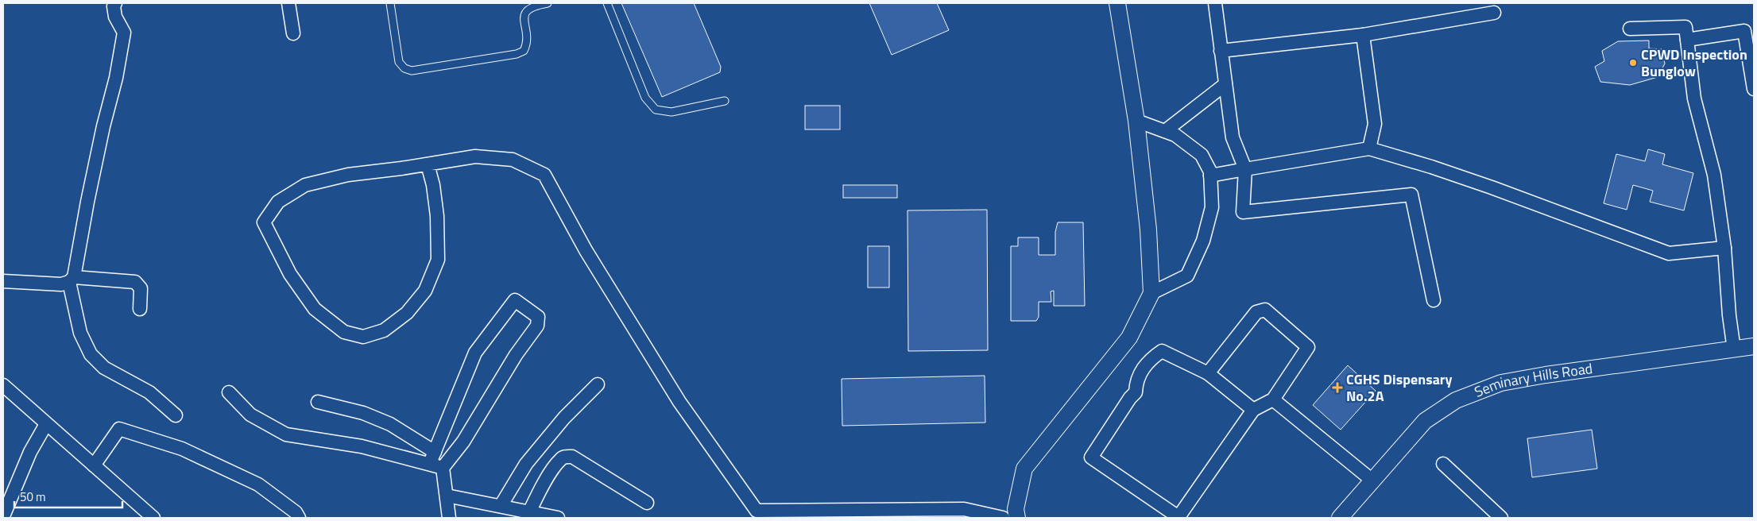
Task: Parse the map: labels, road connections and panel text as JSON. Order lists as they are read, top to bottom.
{
  "streets": {
    "street": ["Seminary Hills Road"]
  },
  "places": {
    "other": ["CPWD Inspection Bunglow"],
    "health": ["CGHS Dispensary No.2A"]
  },
  "scale_bar": "50 m"
}
